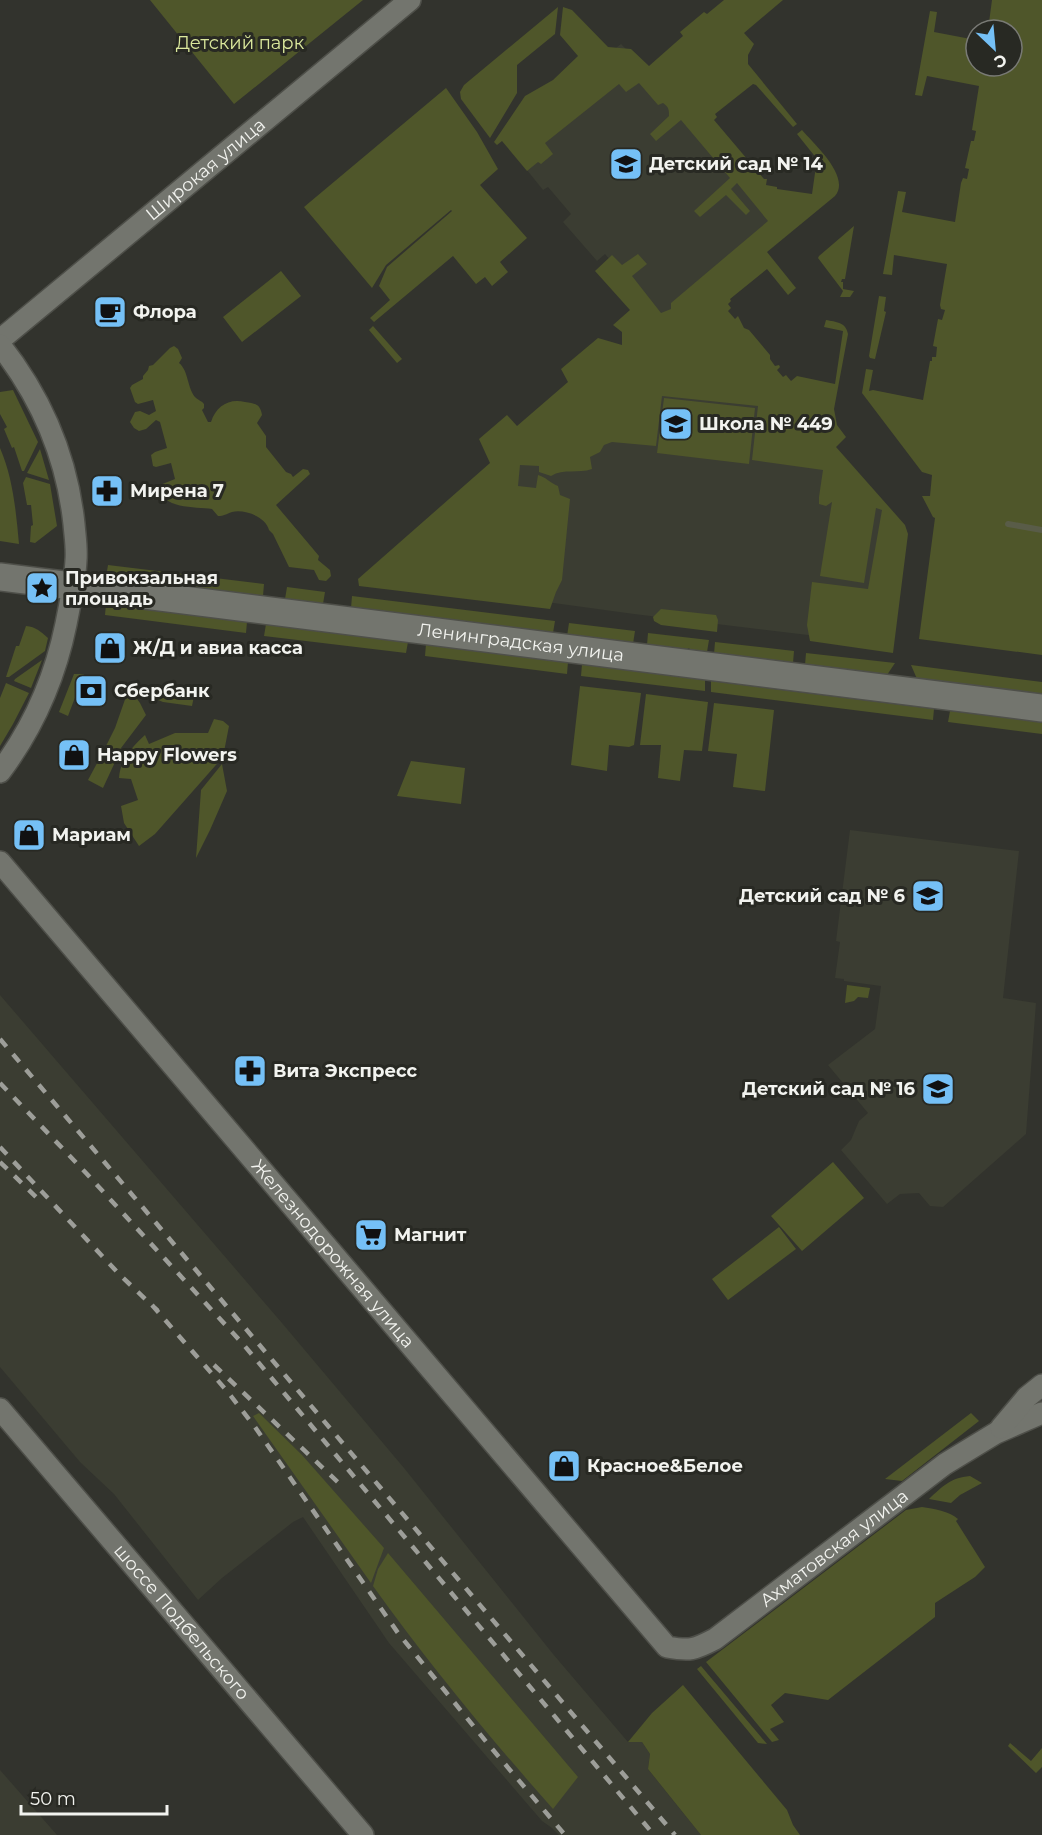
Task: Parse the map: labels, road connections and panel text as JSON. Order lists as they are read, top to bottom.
{
  "streets": {
    "street": [
      "Широкая улица",
      "Ленинградская улица",
      "Железнодорожная улица",
      "Ахматовская улица",
      "шоссе Подбельского"
    ]
  },
  "crossings": [
    ["Железнодорожная улица", "Ахматовская улица"]
  ],
  "parks": ["Детский парк"],
  "places": {
    "school or university": [
      "Детский сад № 14",
      "Школа № 449",
      "Детский сад № 6",
      "Детский сад № 16"
    ],
    "cafe": ["Флора"],
    "pharmacy": ["Мирена 7", "Вита Экспресс"],
    "place": ["Привокзальная площадь"],
    "shop": [
      "Ж/Д и авиа касса",
      "Happy Flowers",
      "Мариам",
      "Красное&Белое"
    ],
    "bank": ["Сбербанк"],
    "supermarket": ["Магнит"]
  },
  "scale_bar": "50 m",
  "north": "bottom right"
}
